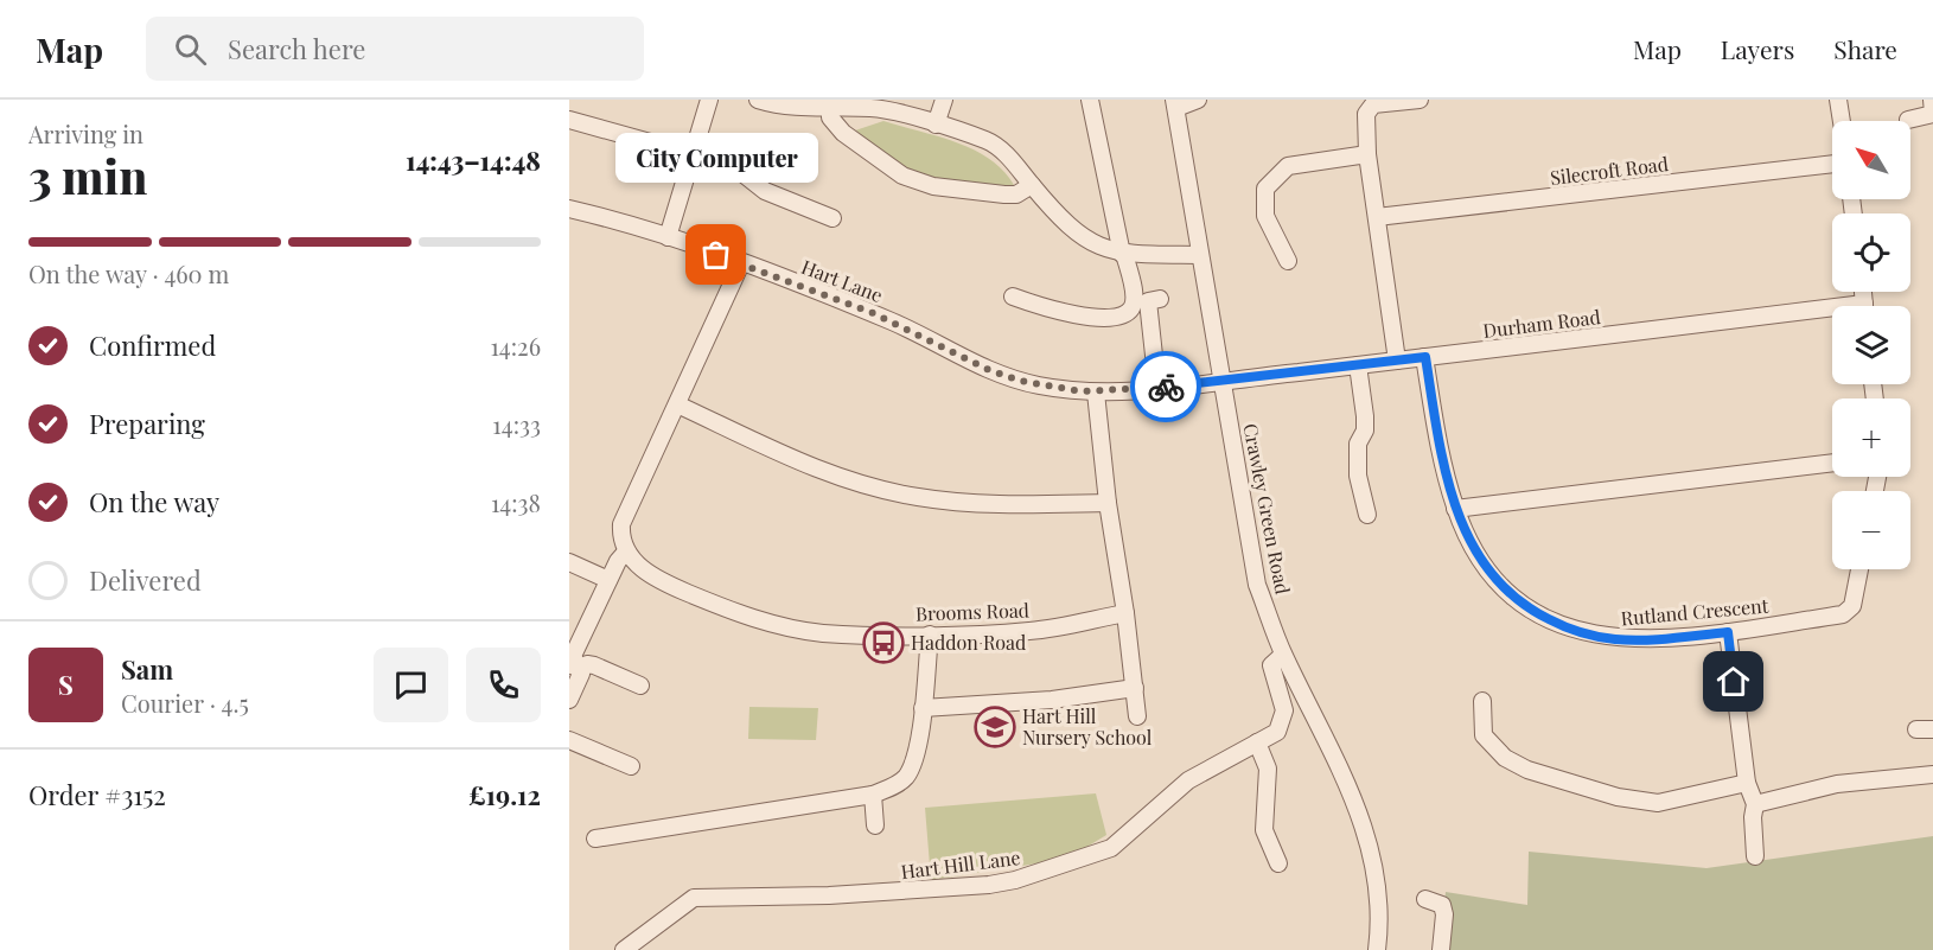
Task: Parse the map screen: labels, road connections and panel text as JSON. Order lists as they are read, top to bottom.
{
  "streets": {
    "street": [
      "Silecroft Road",
      "Hart Lane",
      "Durham Road",
      "Crawley Green Road",
      "Brooms Road",
      "Rutland Crescent",
      "Hart Hill Lane"
    ]
  },
  "crossings": [
    ["Hart Lane", "Durham Road"],
    ["Hart Lane", "Crawley Green Road"],
    ["Durham Road", "Crawley Green Road"],
    ["Durham Road", "Rutland Crescent"],
    ["Crawley Green Road", "Hart Hill Lane"]
  ],
  "places": {
    "other": ["City Computer"],
    "bus stop": ["Haddon Road"],
    "school or university": ["Hart Hill Nursery School"]
  },
  "north": "top left",
  "page": {
    "header": "Map",
    "search": "Search here",
    "nav": ["Map", "Layers", "Share"],
    "heading": ["3 min", "Arriving in", "14:43–14:48"],
    "panel": [
      "Sam",
      "Courier · 4.5",
      "Order #3152",
      "£19.12"
    ],
    "map_buttons": ["+", "−"],
    "bubble": "City Computer",
    "bar": "On the way · 460 m",
    "list": [
      ["Confirmed", "14:26"],
      ["Preparing", "14:33"],
      ["On the way", "14:38"],
      "Delivered"
    ],
    "round": "S"
  }
}
